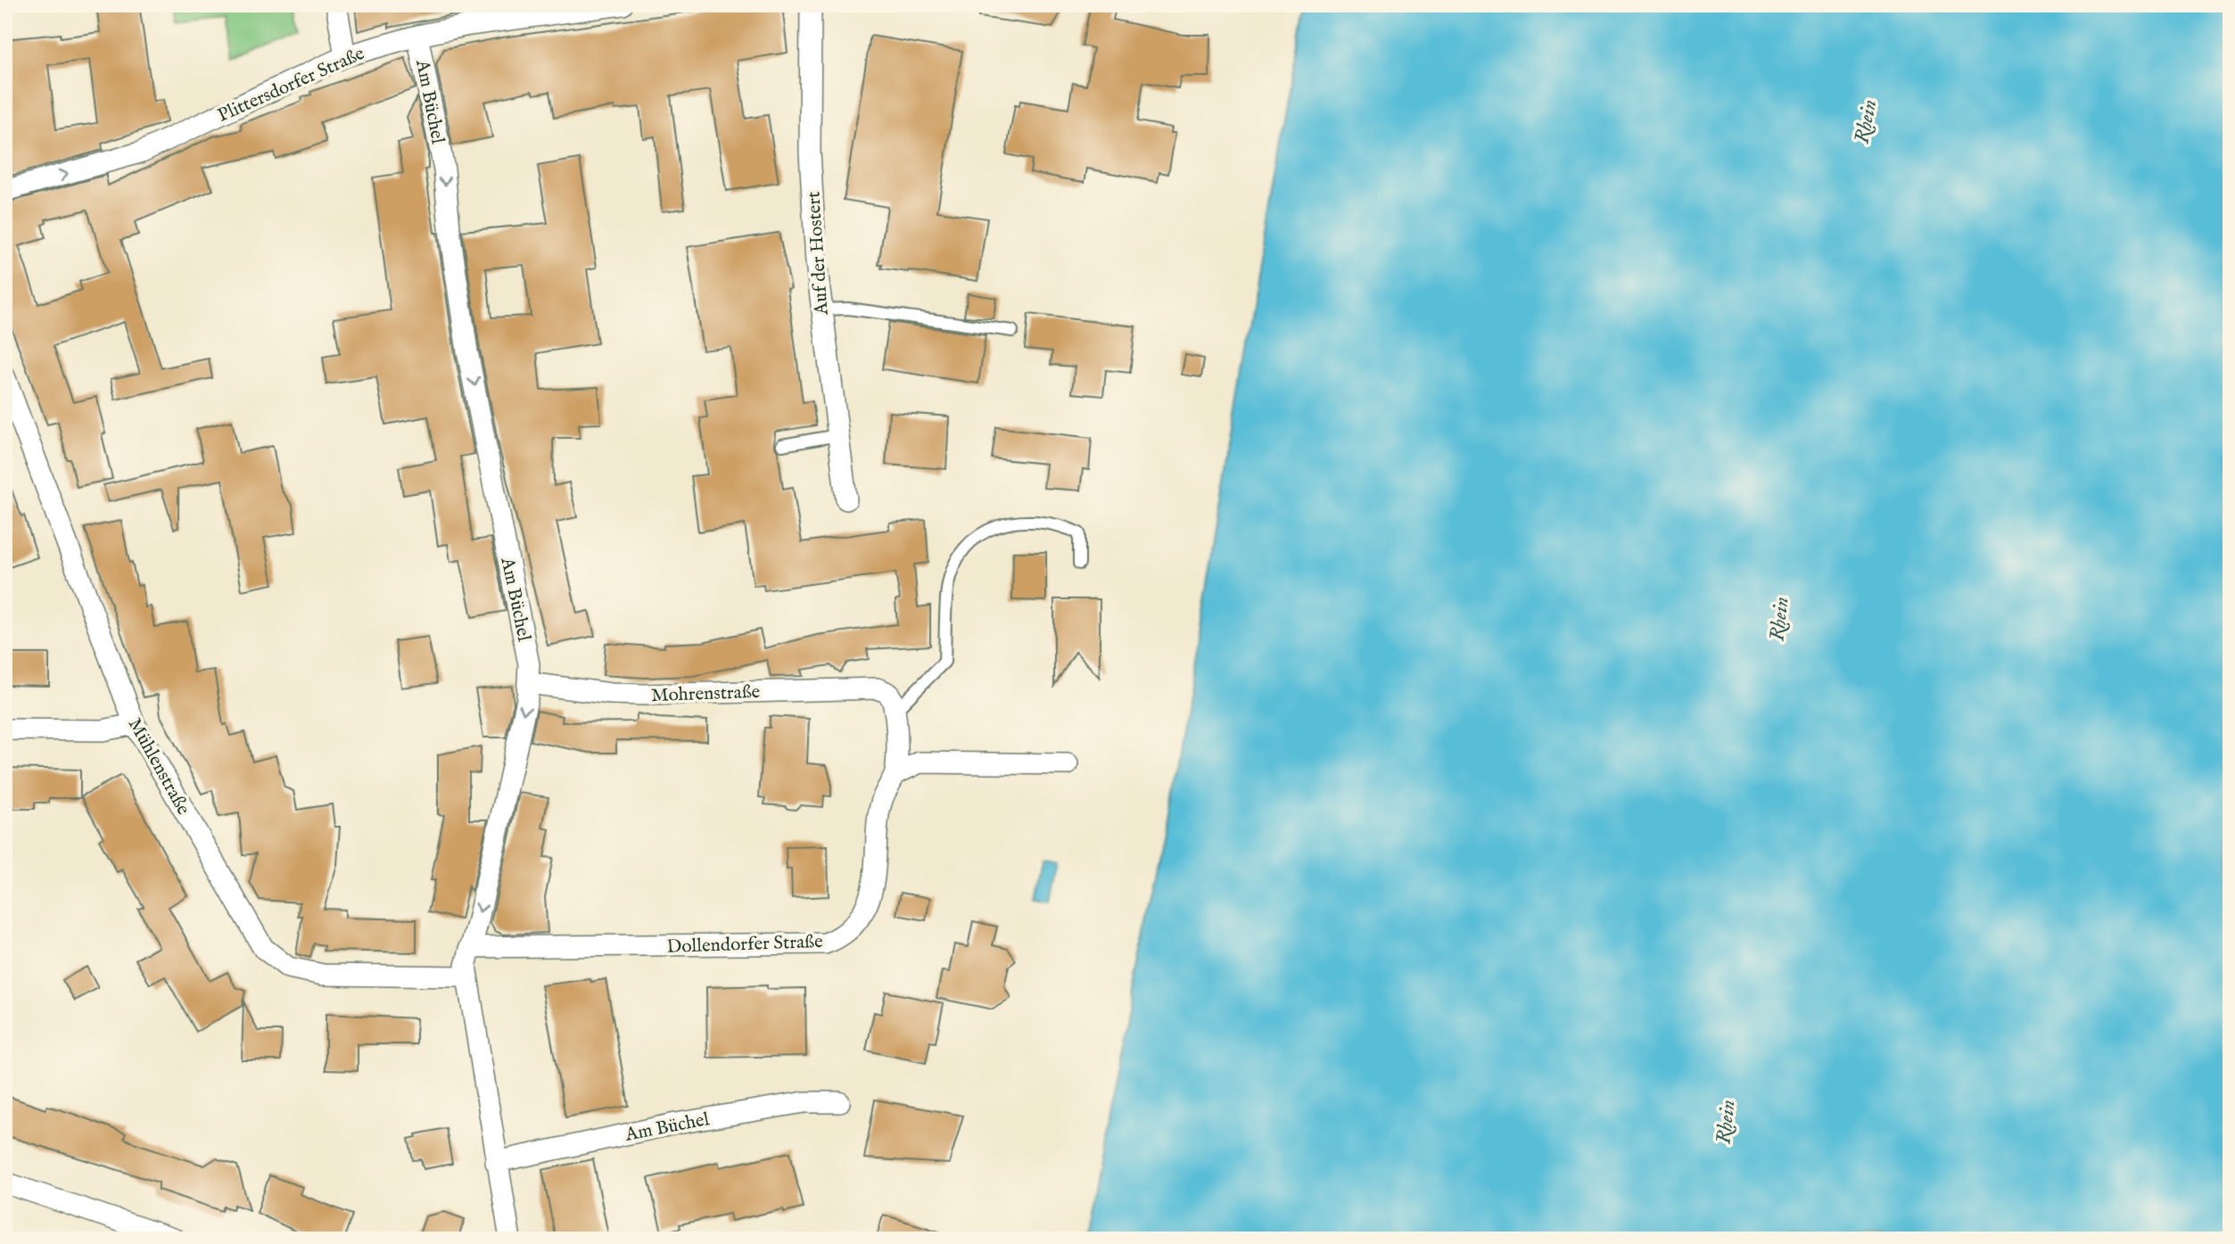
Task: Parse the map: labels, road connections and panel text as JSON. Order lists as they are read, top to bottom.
{
  "streets": {
    "street": [
      "Plittersdorfer Straße",
      "Am Büchel",
      "Auf der Hostert",
      "Mohrenstraße",
      "Mühlenstraße",
      "Dollendorfer Straße"
    ]
  },
  "crossings": [
    ["Plittersdorfer Straße", "Am Büchel"],
    ["Am Büchel", "Mohrenstraße"],
    ["Am Büchel", "Mühlenstraße"],
    ["Am Büchel", "Dollendorfer Straße"],
    ["Mohrenstraße", "Dollendorfer Straße"]
  ],
  "one_way": ["Plittersdorfer Straße", "Am Büchel"],
  "water": ["Rhein"]
}
